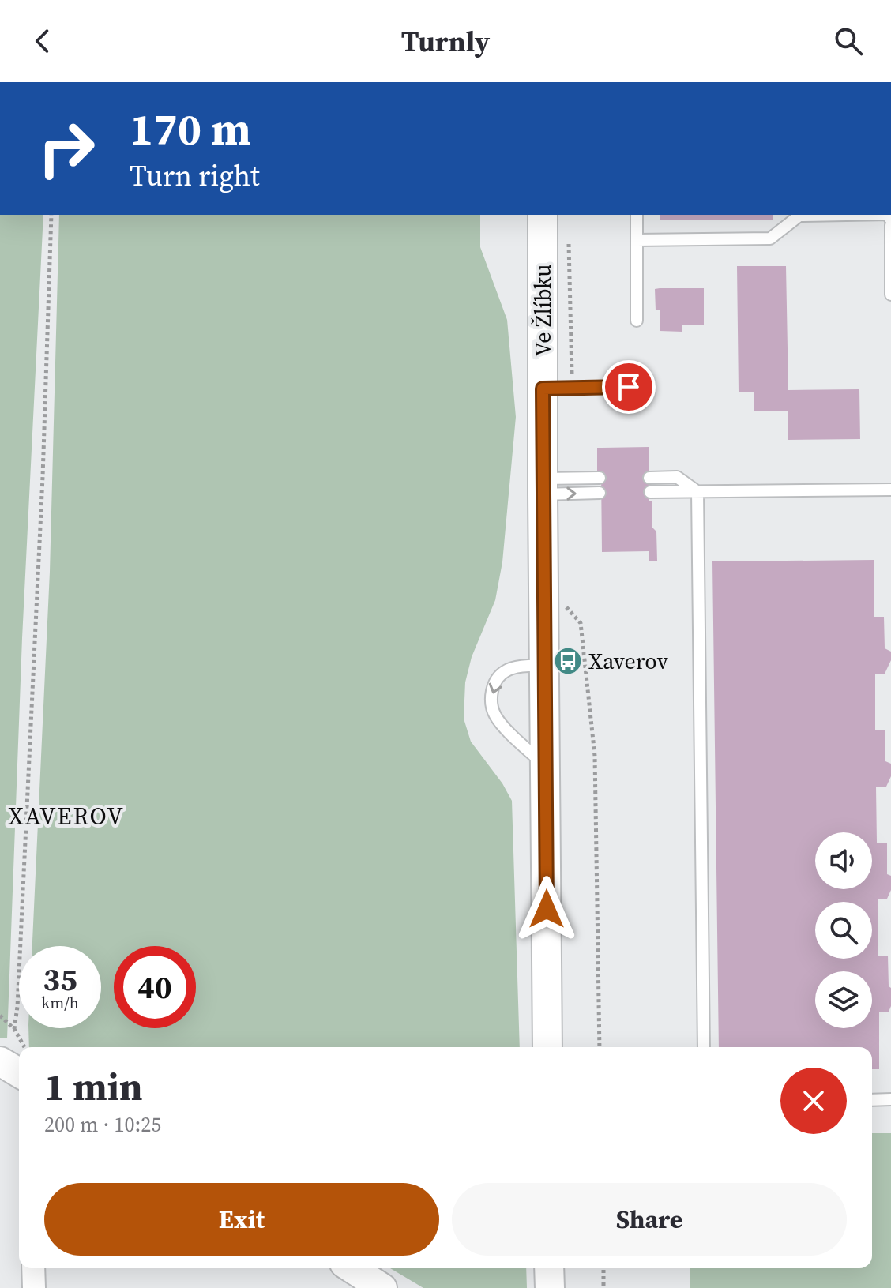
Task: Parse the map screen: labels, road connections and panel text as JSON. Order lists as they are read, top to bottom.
{
  "streets": {
    "street": ["Ve Žlíbku"]
  },
  "districts": ["XAVEROV"],
  "places": {
    "bus stop": ["Xaverov"]
  },
  "page": {
    "header": "Turnly",
    "turn": ["170 m", "Turn right"],
    "speed": "35 km/h",
    "limit": "40",
    "heading": ["1 min", "200 m · 10:25"],
    "buttons": ["Exit", "Share"]
  }
}
